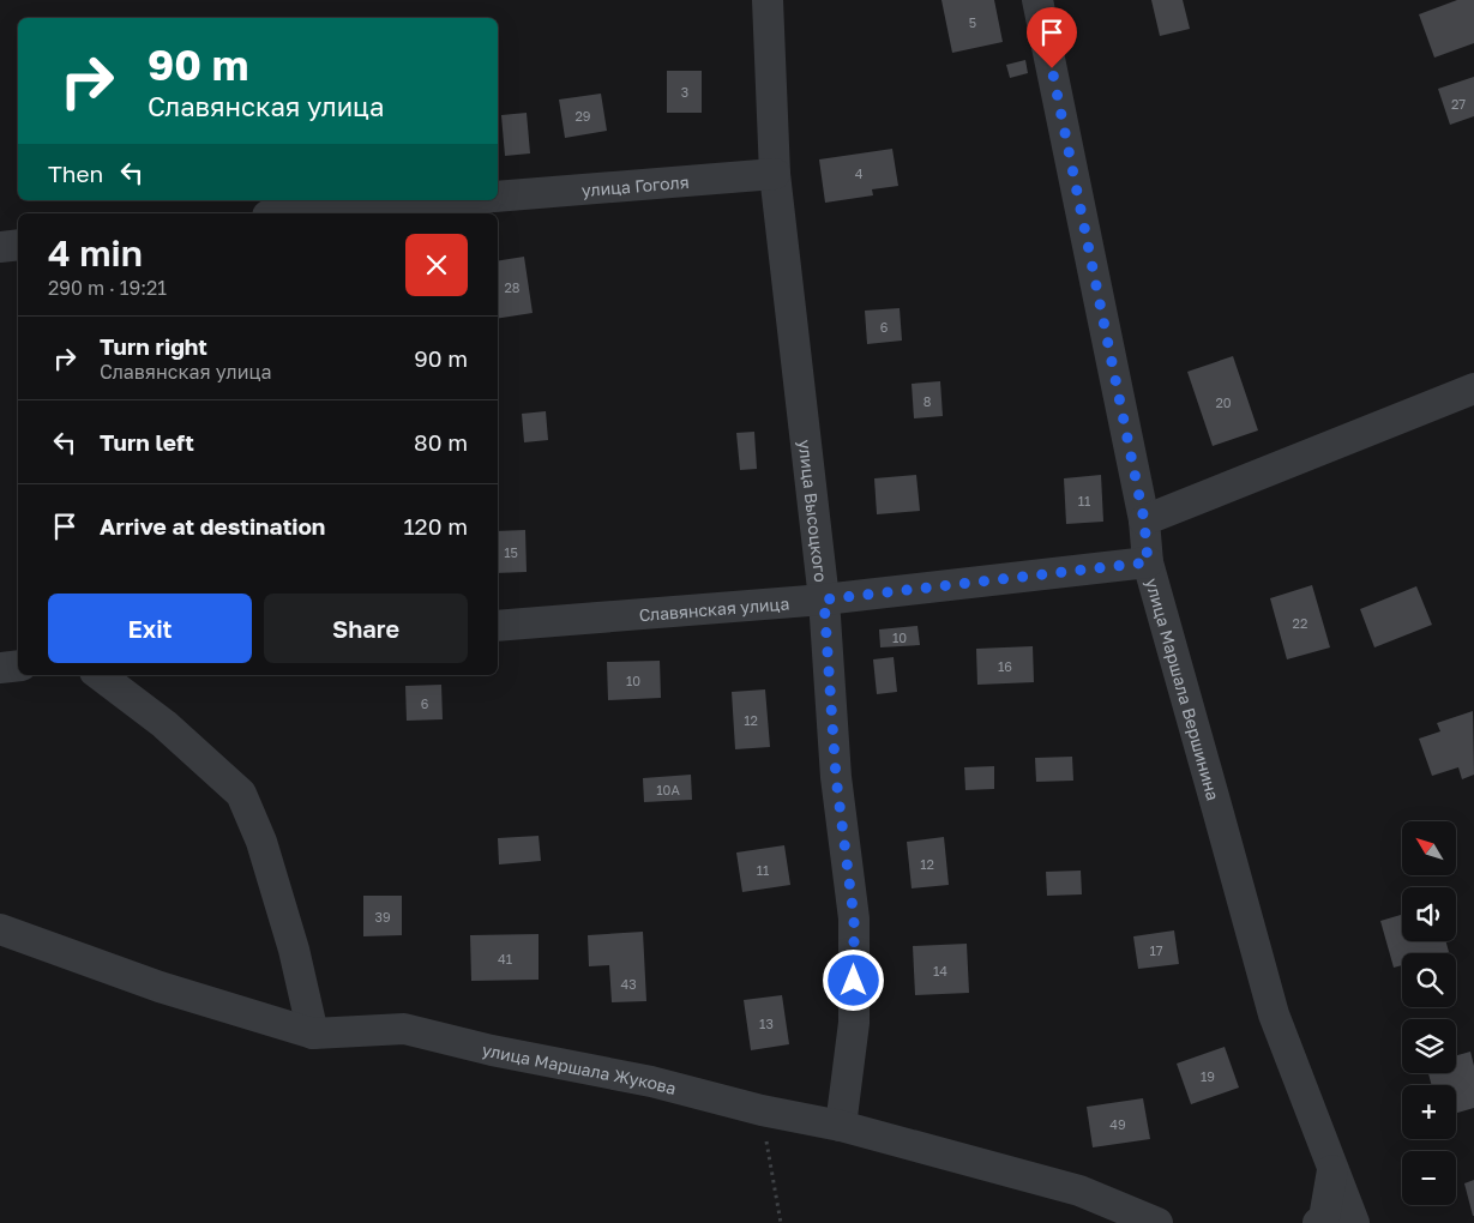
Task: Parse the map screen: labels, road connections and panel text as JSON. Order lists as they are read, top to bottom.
{
  "streets": {
    "street": [
      "улица Гоголя",
      "улица Высоцкого",
      "Славянская улица",
      "улица Маршала Вершинина",
      "улица Маршала Жукова"
    ]
  },
  "crossings": [
    ["улица Гоголя", "улица Высоцкого"],
    ["улица Высоцкого", "Славянская улица"],
    ["улица Высоцкого", "улица Маршала Жукова"],
    ["Славянская улица", "улица Маршала Вершинина"]
  ],
  "house_numbers": [
    "5",
    "3",
    "27",
    "29",
    "4",
    "28",
    "6",
    "8",
    "20",
    "11",
    "15",
    "22",
    "10",
    "16",
    "10",
    "6",
    "12",
    "10А",
    "12",
    "11",
    "39",
    "17",
    "41",
    "14",
    "43",
    "13",
    "19",
    "49"
  ],
  "north": "top left",
  "page": {
    "turn": ["90 m", "Славянская улица"],
    "then": "Then",
    "heading": ["4 min", "290 m · 19:21"],
    "list": [
      {
        "name": "Turn right",
        "note": "Славянская улица",
        "value": "90 m"
      },
      {
        "name": "Turn left",
        "value": "80 m"
      },
      {
        "name": "Arrive at destination",
        "value": "120 m"
      }
    ],
    "buttons": ["Exit", "Share"],
    "map_buttons": ["+", "−"]
  }
}
